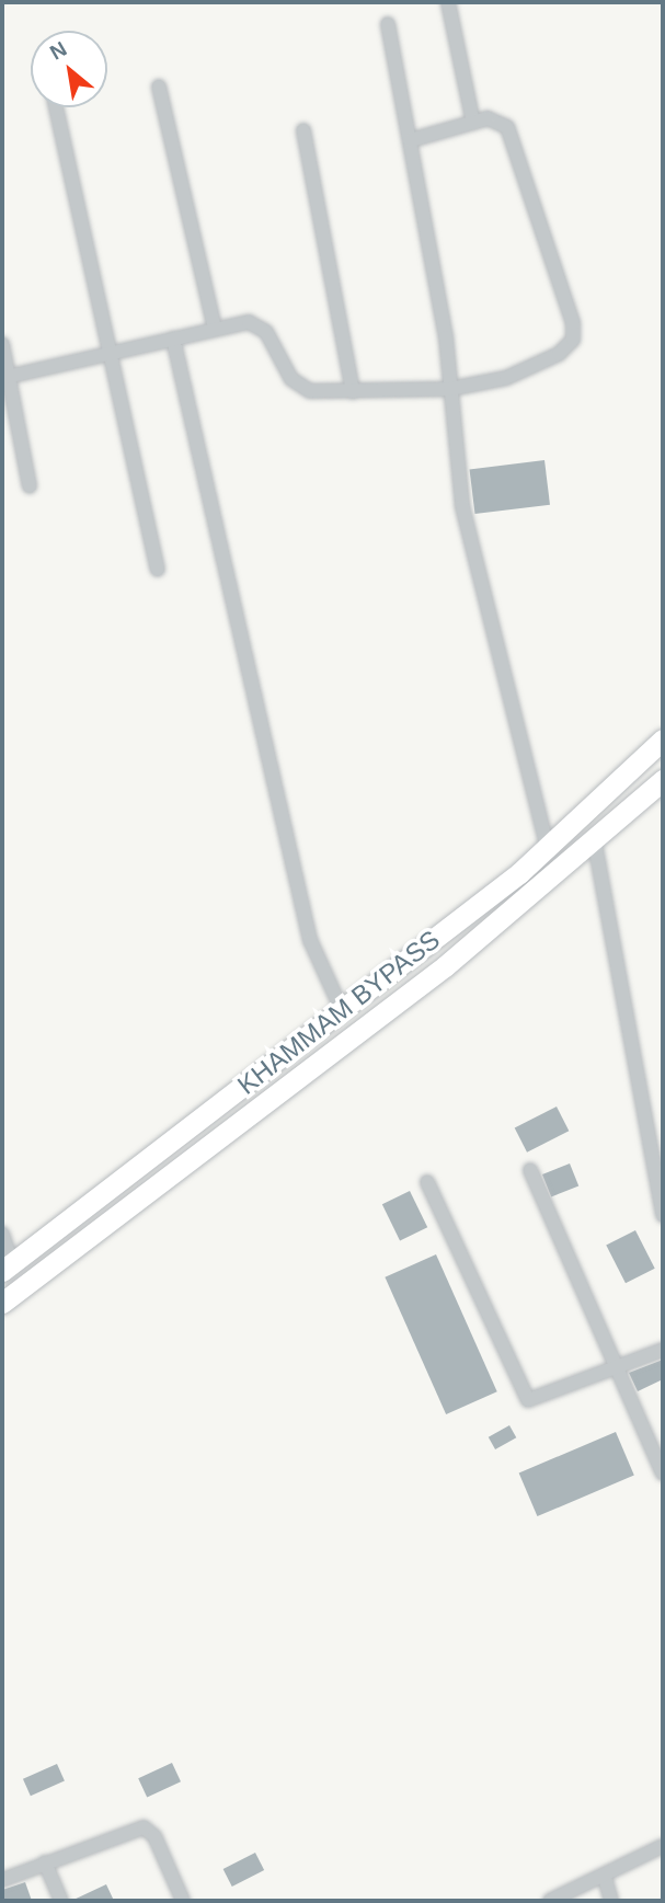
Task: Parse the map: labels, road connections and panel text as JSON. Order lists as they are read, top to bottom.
{
  "streets": {
    "highway": ["KHAMMAM BYPASS"]
  },
  "north": "top left"
}
